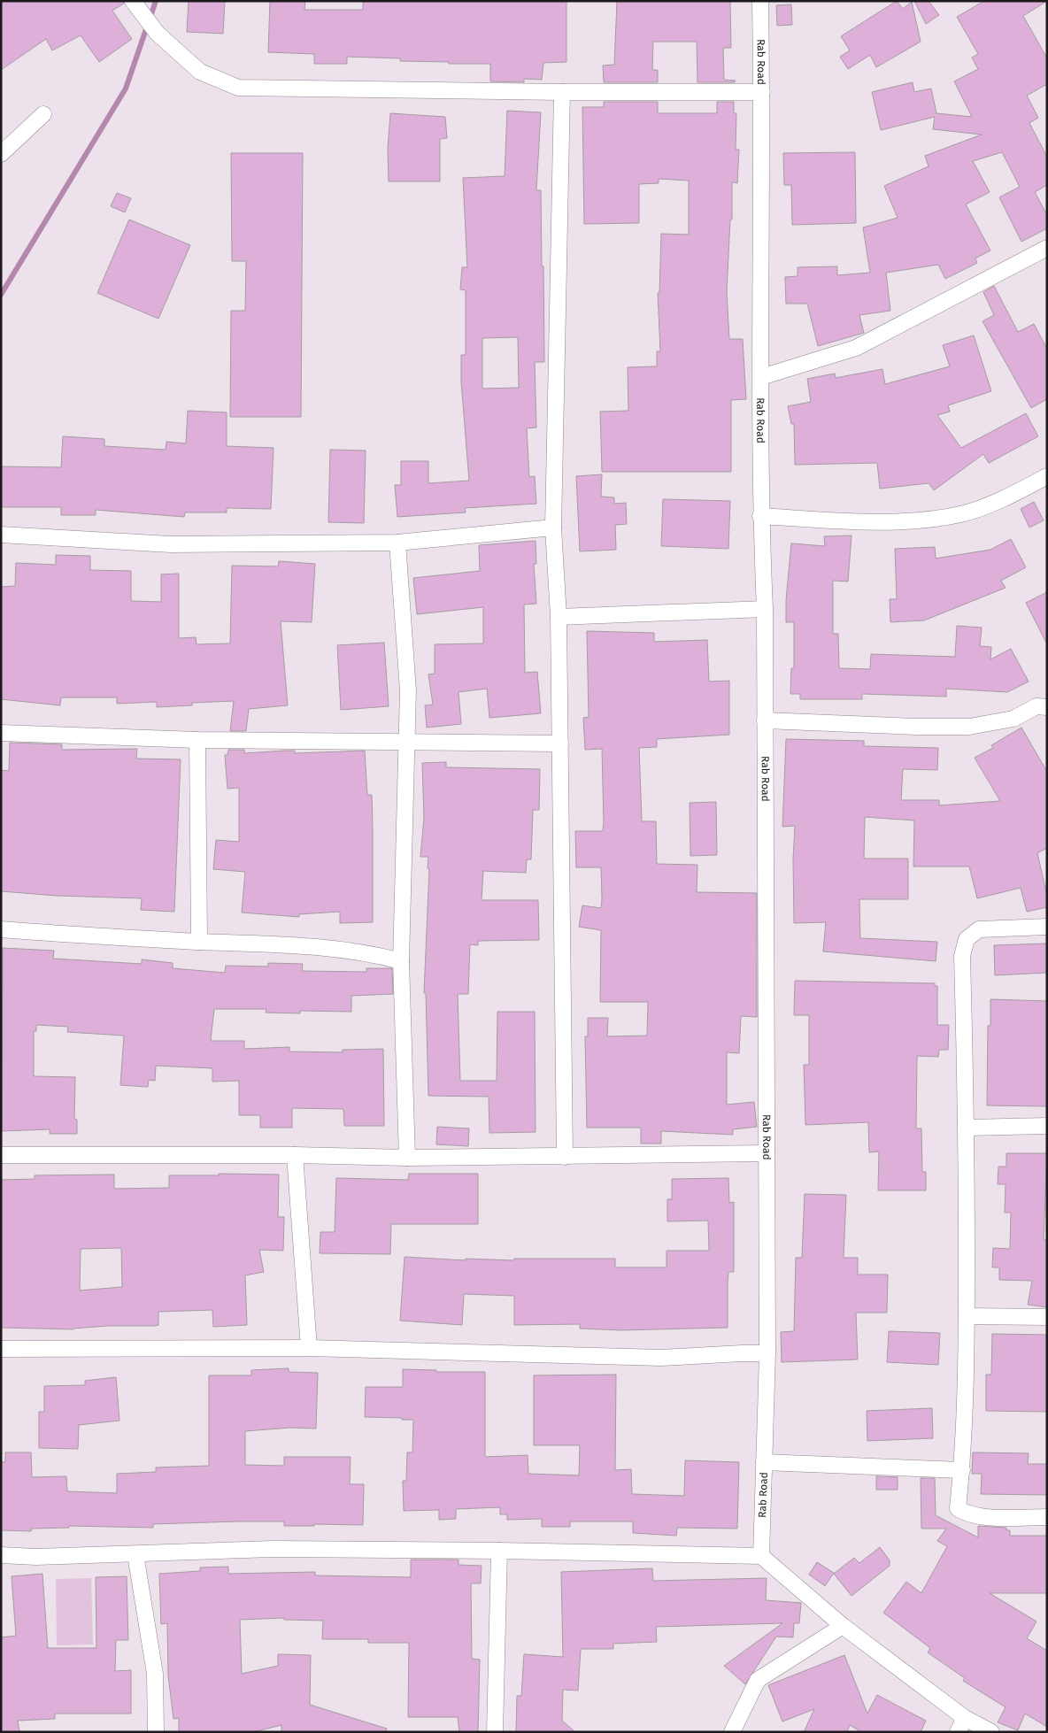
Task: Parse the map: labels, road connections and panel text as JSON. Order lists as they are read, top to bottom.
{
  "streets": {
    "street": ["Rab Road"]
  }
}
